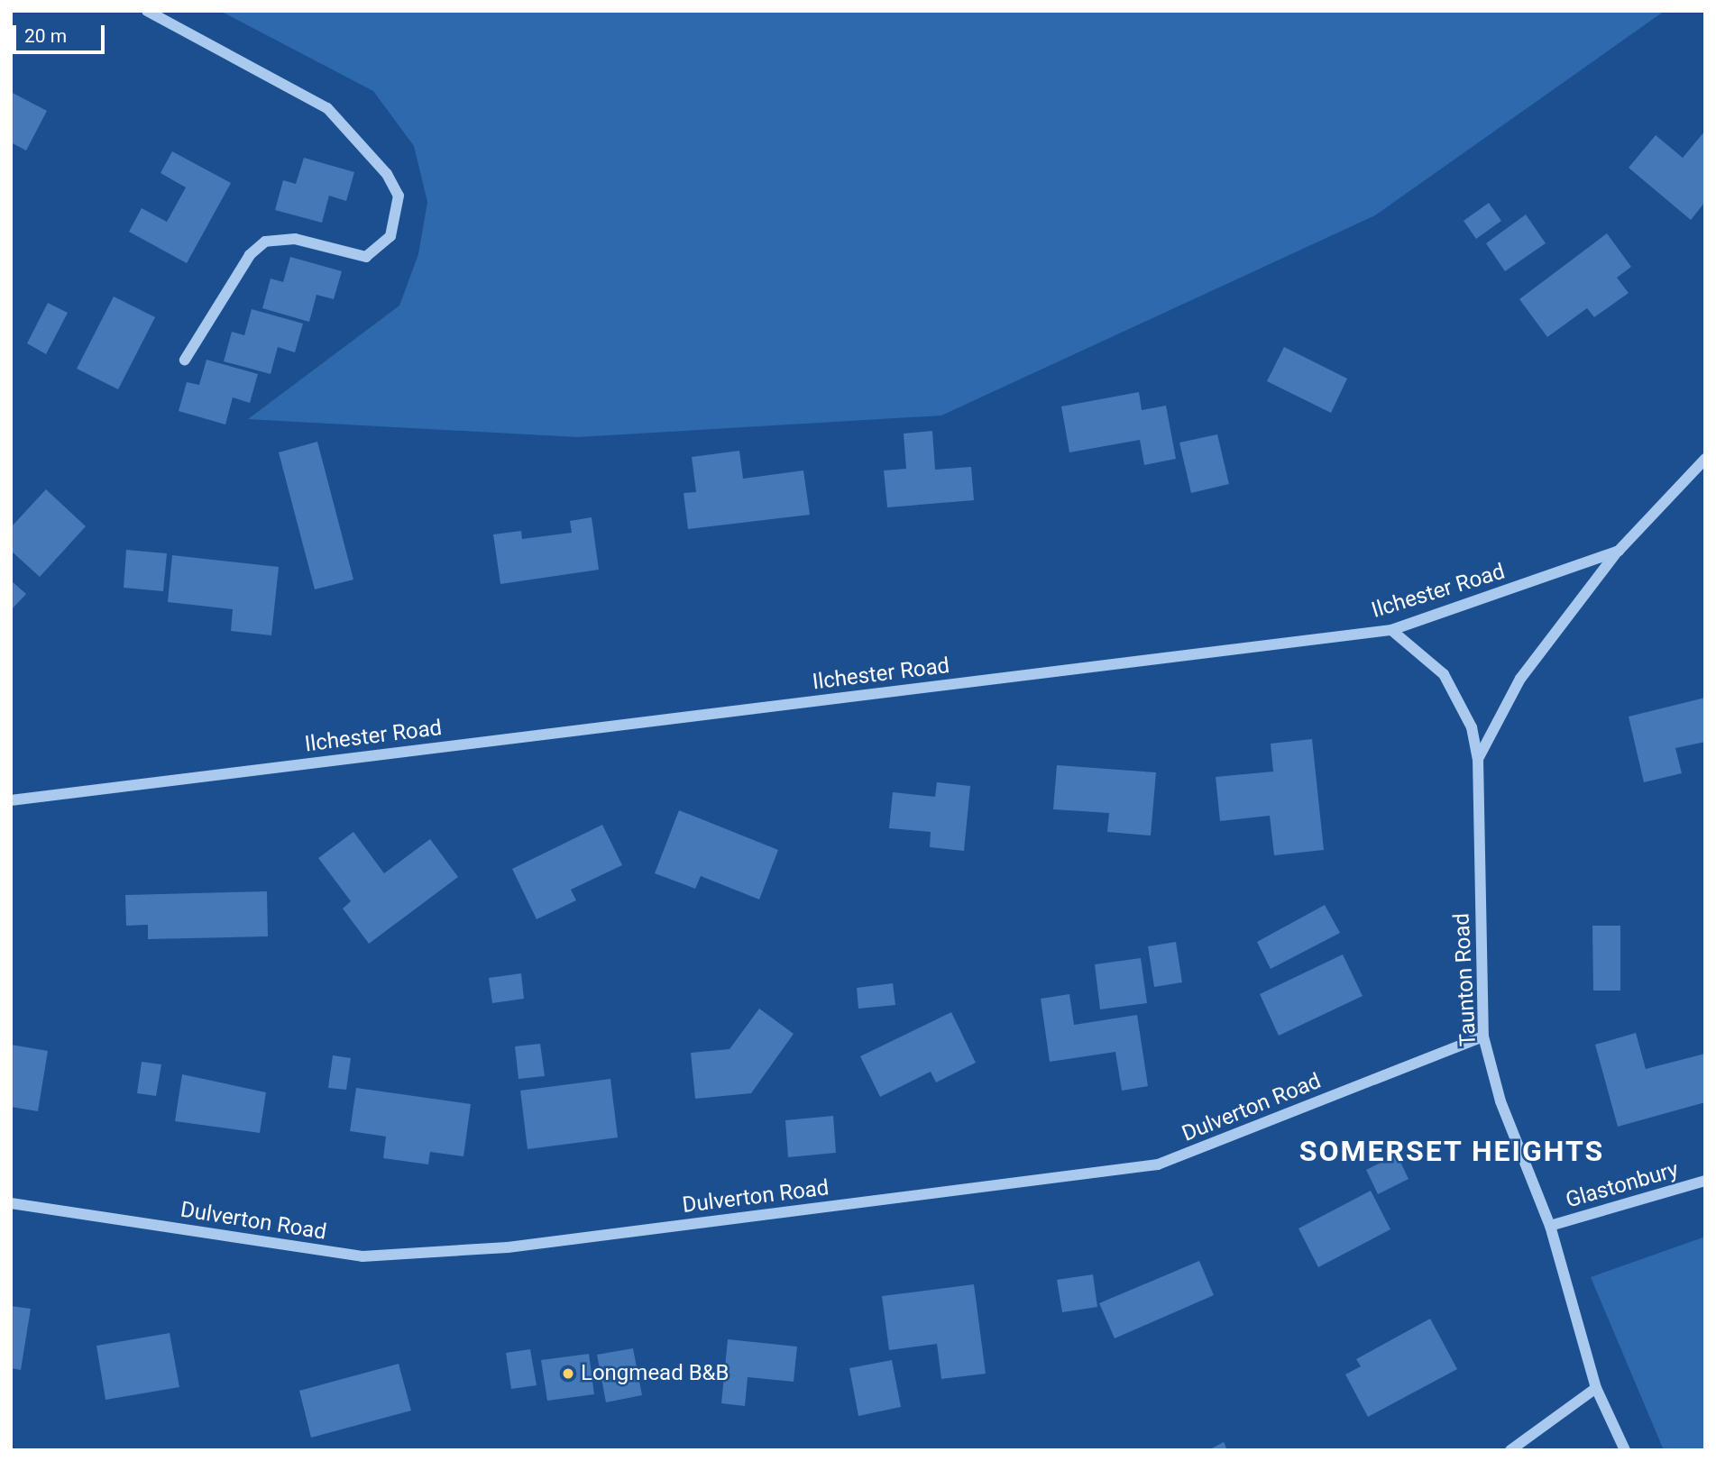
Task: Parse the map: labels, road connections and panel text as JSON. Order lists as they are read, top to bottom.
{
  "streets": {
    "street": [
      "Ilchester Road",
      "Taunton Road",
      "Dulverton Road",
      "Glastonbury"
    ]
  },
  "crossings": [
    ["Ilchester Road", "Taunton Road"],
    ["Taunton Road", "Dulverton Road"],
    ["Taunton Road", "Glastonbury"]
  ],
  "districts": ["SOMERSET HEIGHTS"],
  "places": ["Longmead B&B"],
  "scale_bar": "20 m"
}
